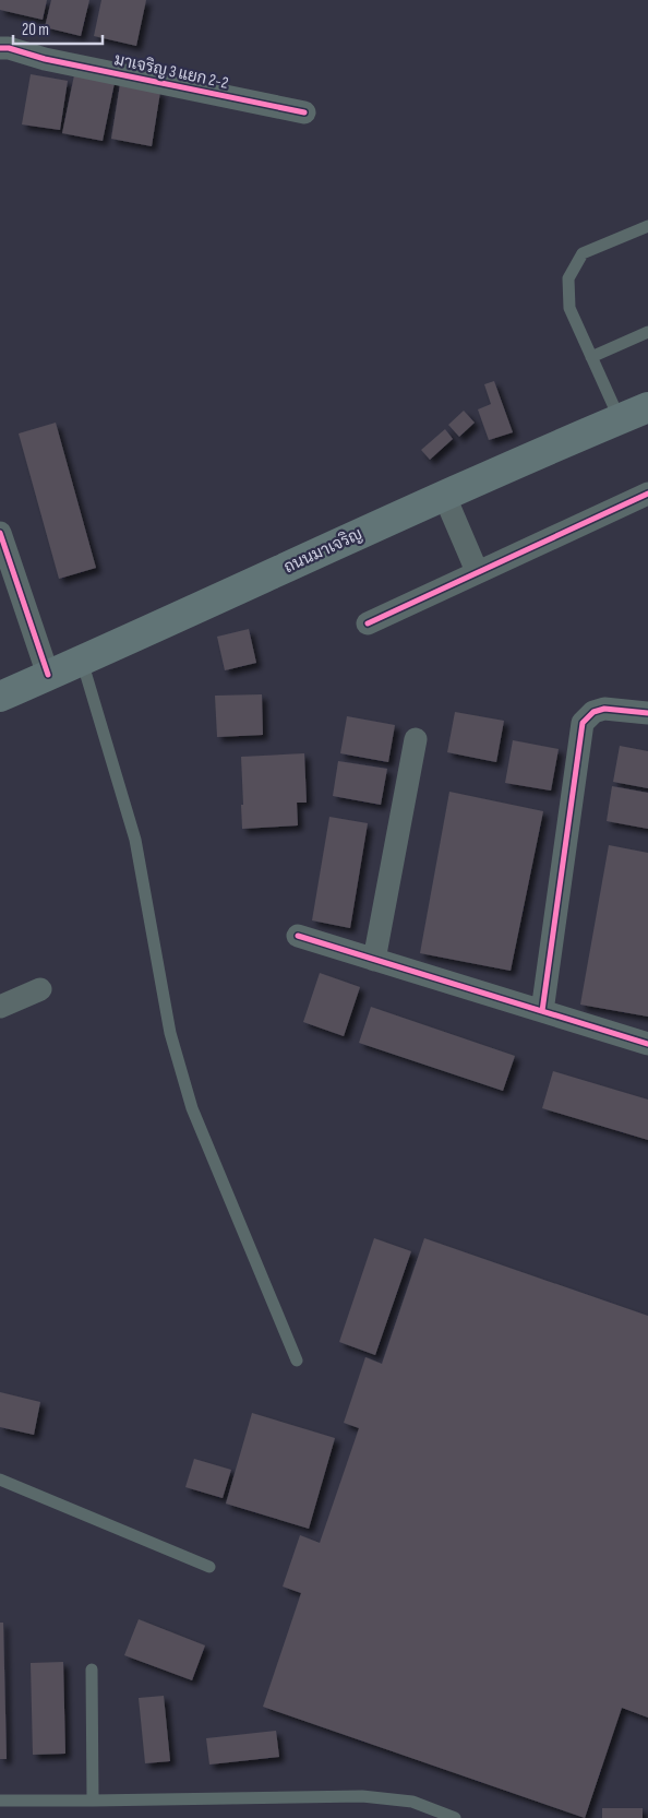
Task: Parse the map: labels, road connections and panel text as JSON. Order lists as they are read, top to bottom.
{
  "streets": {
    "main road": ["ถนนมาเจริญ"],
    "street": ["มาเจริญ 3 แยก 2-2"]
  },
  "scale_bar": "20 m"
}
